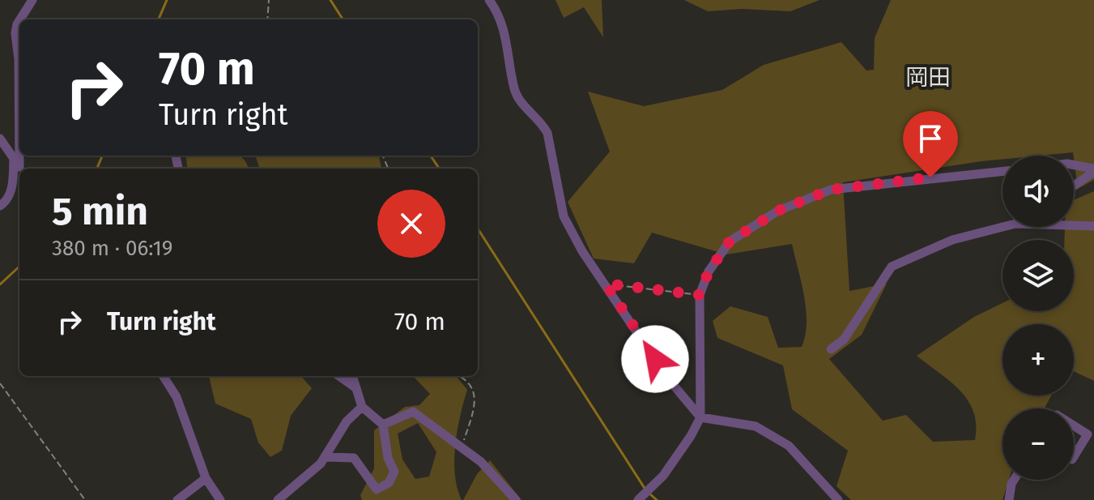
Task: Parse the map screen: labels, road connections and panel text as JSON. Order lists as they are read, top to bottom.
{
  "districts": ["岡田"],
  "page": {
    "turn": ["70 m", "Turn right"],
    "map_buttons": ["+", "−"],
    "heading": ["5 min", "380 m · 06:19"],
    "list": [
      {
        "name": "Turn right",
        "value": "70 m"
      }
    ]
  }
}
